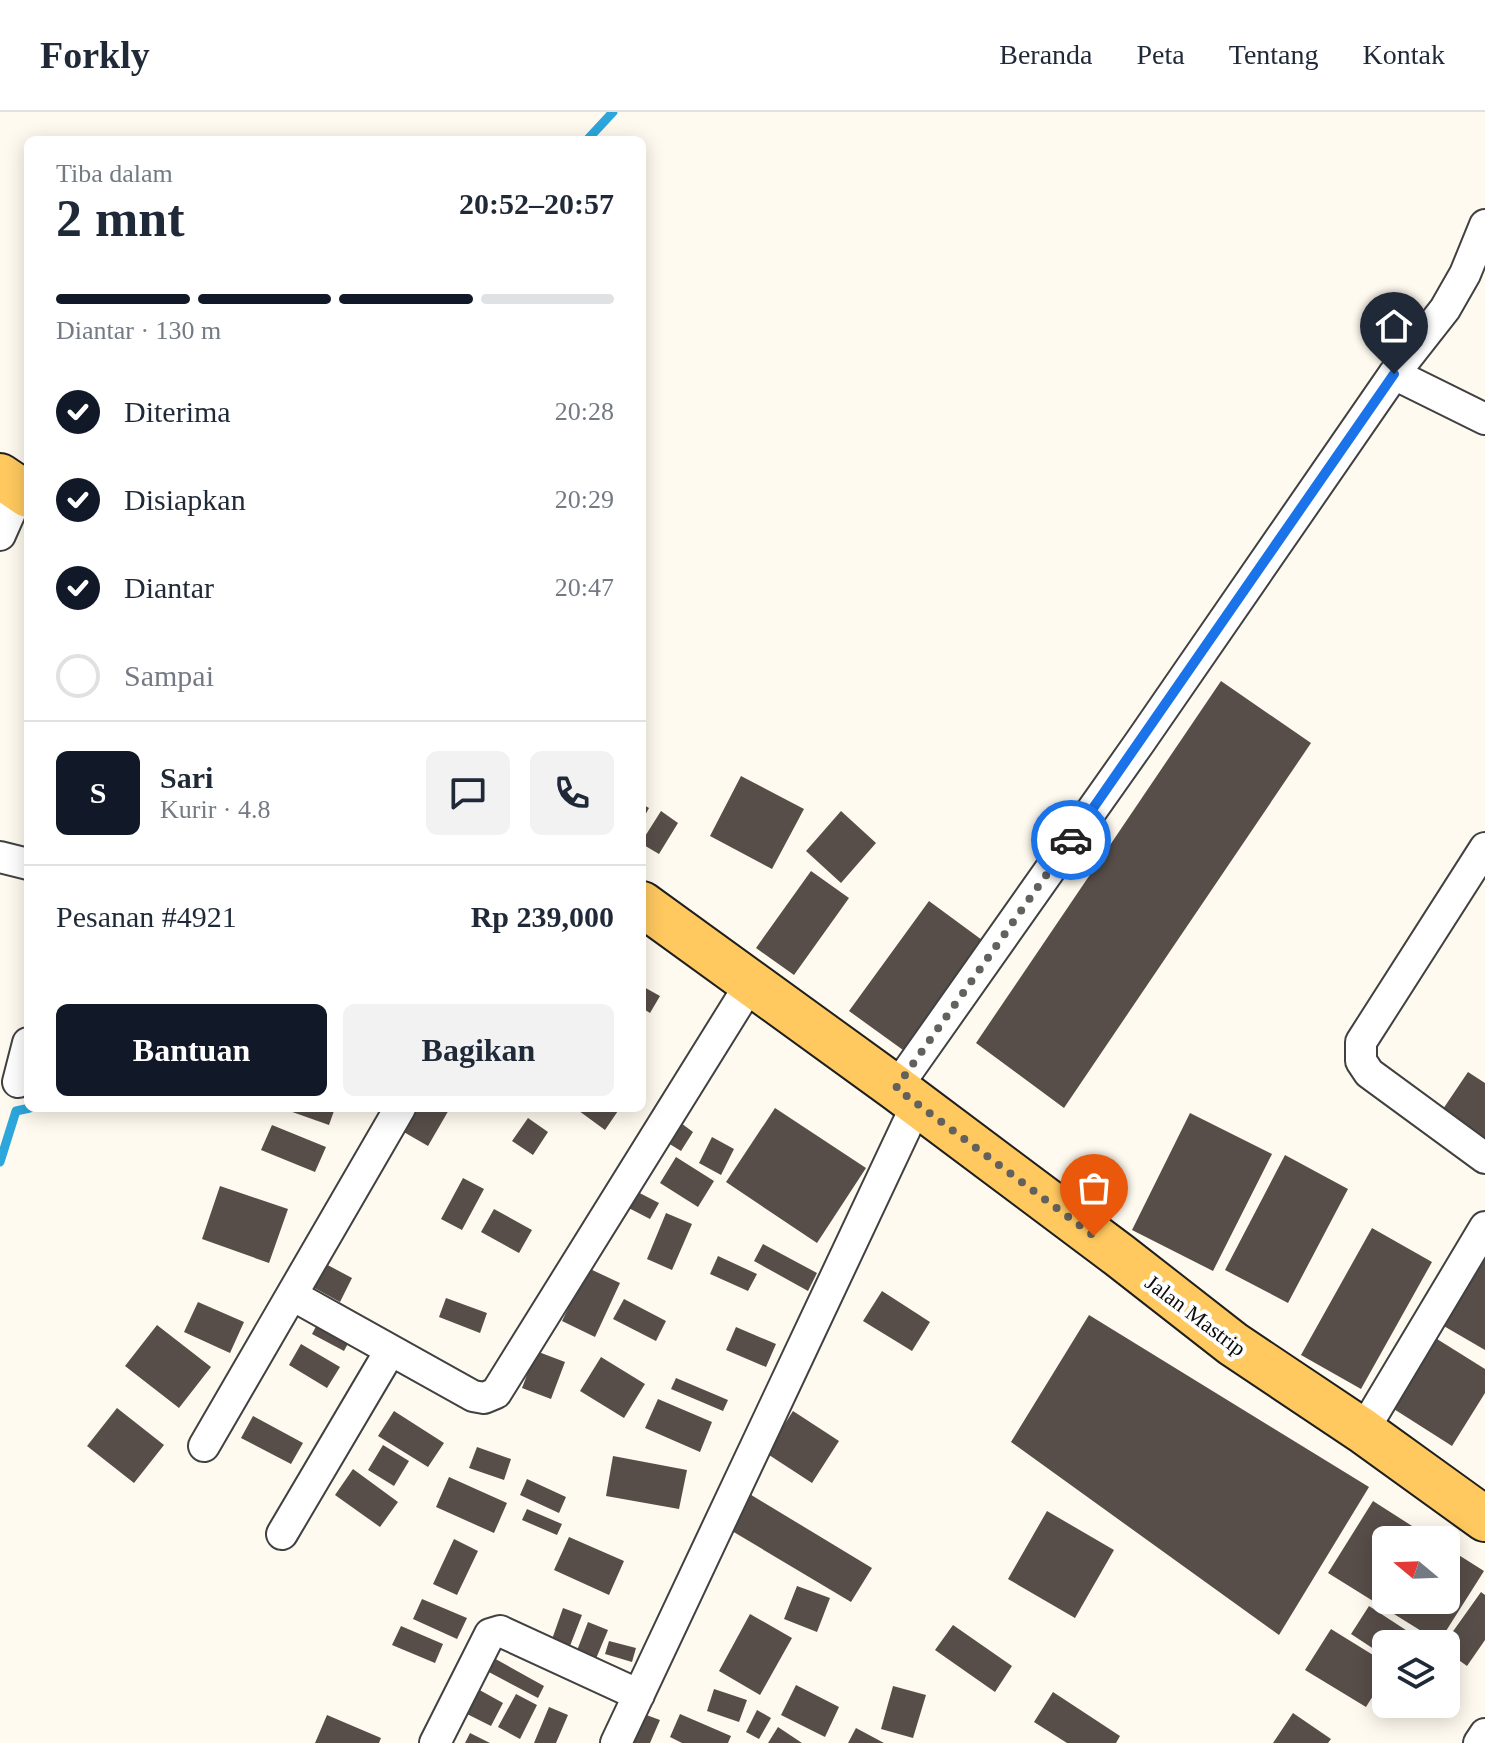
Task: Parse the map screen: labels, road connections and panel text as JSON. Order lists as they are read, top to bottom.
{
  "streets": {
    "main road": ["Jalan Mastrip"]
  },
  "north": "left",
  "page": {
    "header": "Forkly",
    "nav": [
      "Beranda",
      "Peta",
      "Tentang",
      "Kontak"
    ],
    "heading": ["2 mnt", "Tiba dalam", "20:52–20:57"],
    "panel": [
      "Sari",
      "Kurir · 4.8",
      "Pesanan #4921",
      "Rp 239,000"
    ],
    "bar": "Diantar · 130 m",
    "list": [
      ["Diterima", "20:28"],
      ["Disiapkan", "20:29"],
      ["Diantar", "20:47"],
      "Sampai"
    ],
    "round": "S",
    "buttons": ["Bantuan", "Bagikan"]
  }
}
